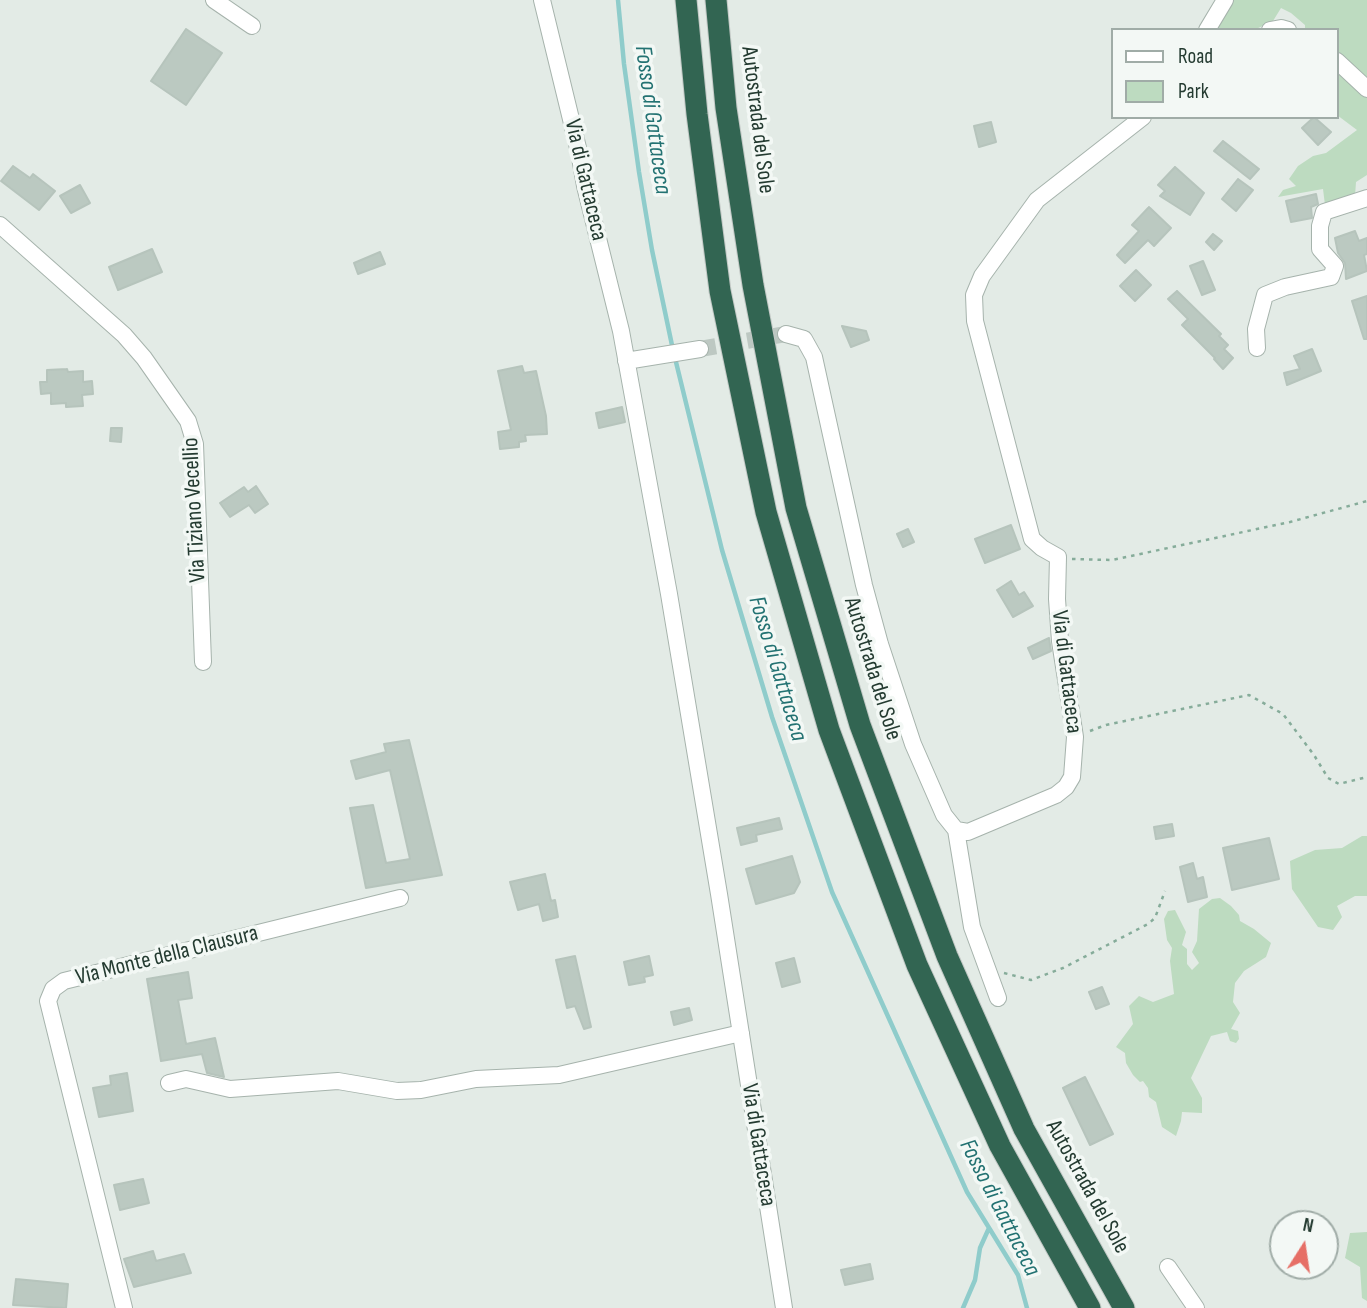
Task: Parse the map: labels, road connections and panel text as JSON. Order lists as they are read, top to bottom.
{
  "streets": {
    "highway": ["Autostrada del Sole"],
    "street": ["Via di Gattaceca", "Via Tiziano Vecellio", "Via Monte della Clausura"]
  },
  "water": ["Fosso di Gattaceca"],
  "legend": ["Road", "Park"],
  "north": "top"
}
